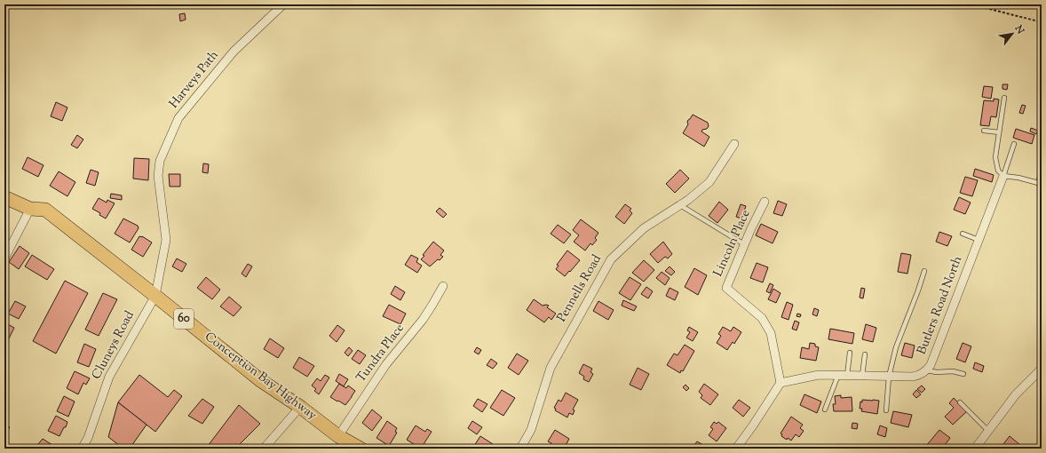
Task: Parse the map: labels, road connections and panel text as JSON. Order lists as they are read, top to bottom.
{
  "streets": {
    "main road": ["60", "Conception Bay Highway"],
    "street": [
      "Harveys Path",
      "Lincoln Place",
      "Pennells Road",
      "Butlers Road North",
      "Cluneys Road",
      "Tundra Place"
    ]
  },
  "crossings": [
    ["Harveys Path", "Cluneys Road"],
    ["Harveys Path", "Conception Bay Highway"],
    ["Lincoln Place", "Butlers Road North"],
    ["Cluneys Road", "Conception Bay Highway"],
    ["Tundra Place", "Conception Bay Highway"]
  ],
  "north": "top right"
}
